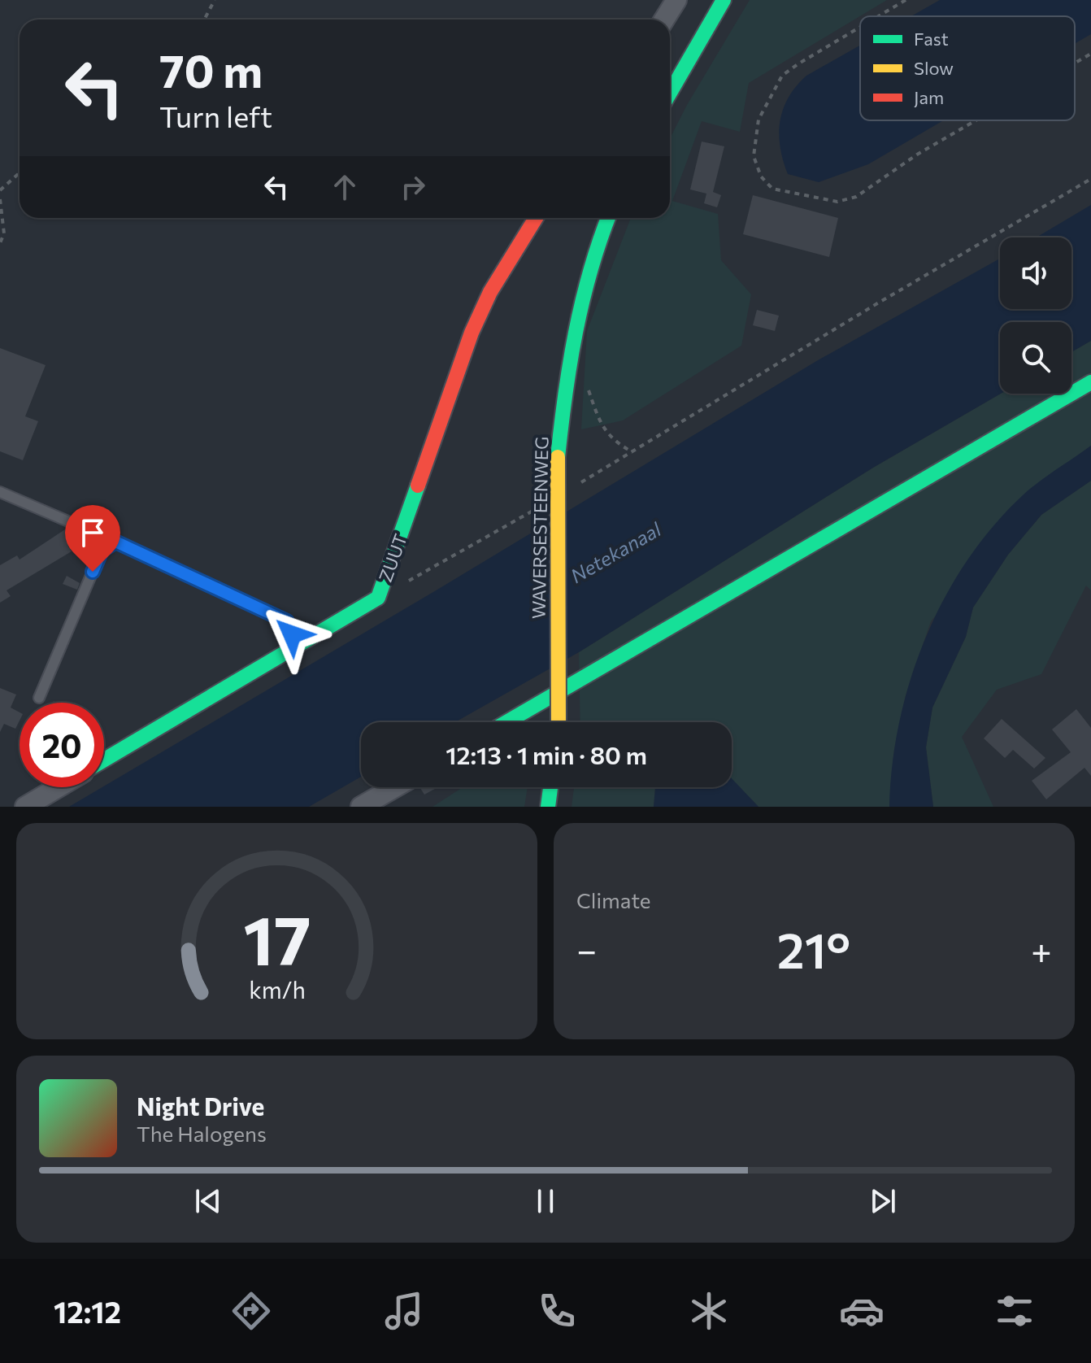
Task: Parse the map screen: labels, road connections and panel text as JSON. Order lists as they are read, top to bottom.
{
  "streets": {
    "street": ["WAVERSESTEENWEG", "ZUUT"]
  },
  "water": ["Netekanaal"],
  "legend": ["Fast", "Slow", "Jam"],
  "page": {
    "turn": ["70 m", "Turn left"],
    "limit": "20",
    "trip": "12:13 · 1 min · 80 m",
    "tile": "Climate",
    "heat": ["−", "21°", "+"],
    "song": ["Night Drive", "The Halogens"],
    "tabs": "12:12",
    "gauge": ["17", "km/h"]
  }
}
